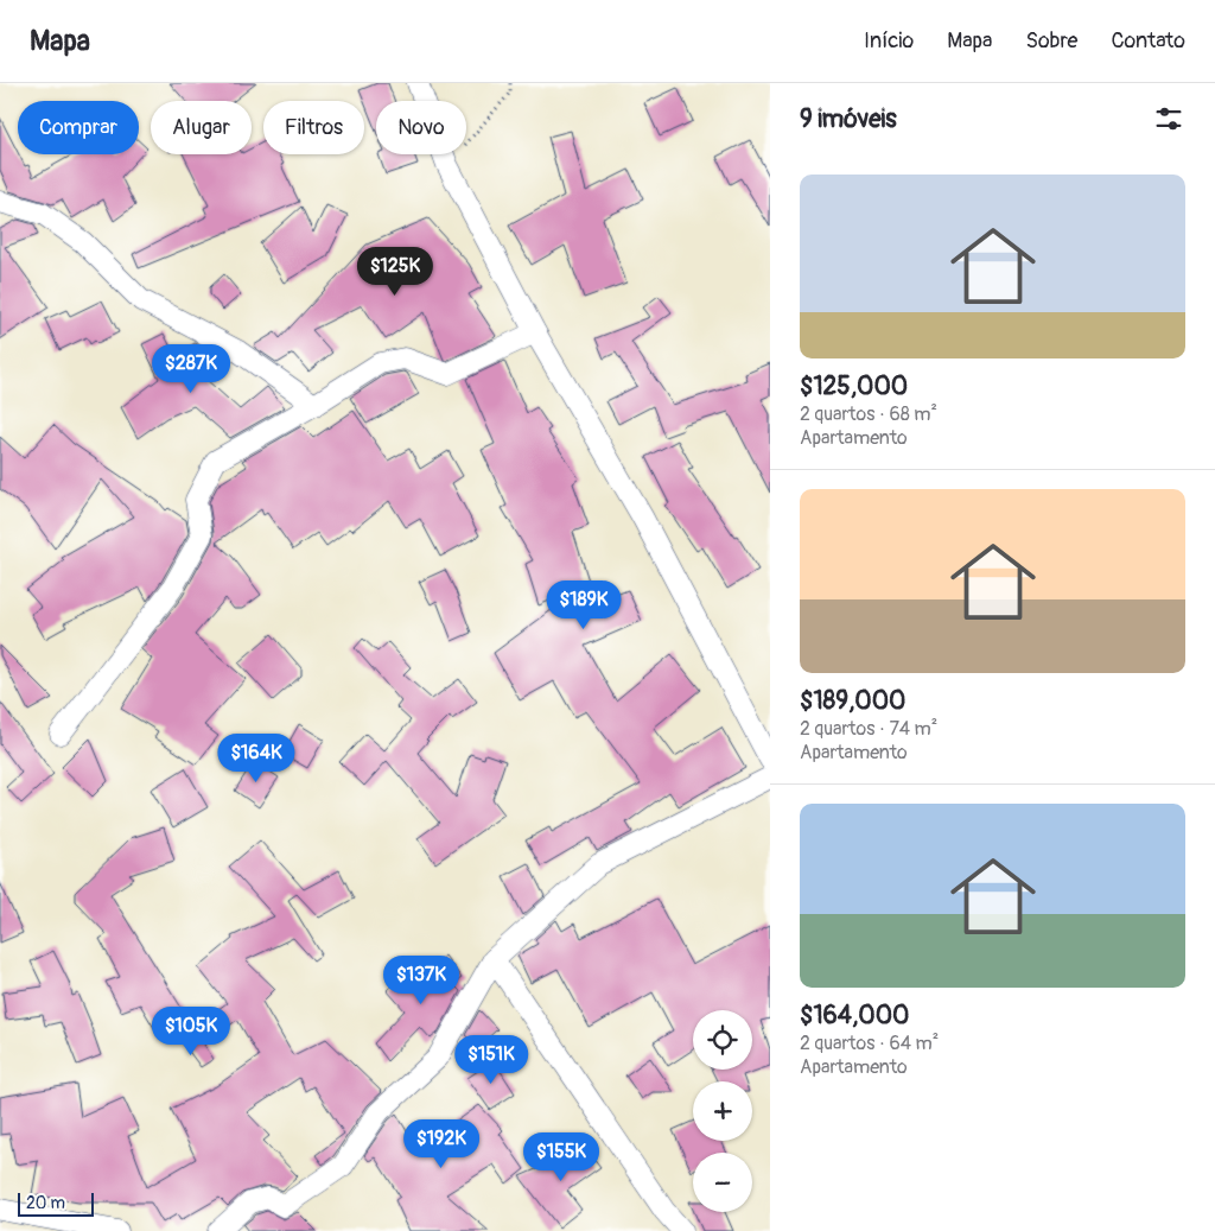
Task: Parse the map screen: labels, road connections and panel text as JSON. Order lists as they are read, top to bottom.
{
  "scale_bar": "20 m",
  "page": {
    "header": "Mapa",
    "nav": [
      "Início",
      "Mapa",
      "Sobre",
      "Contato"
    ],
    "heading": "9 imóveis",
    "chip": [
      "Comprar",
      "Alugar",
      "Filtros",
      "Novo"
    ],
    "list": [
      {
        "name": "$125,000",
        "note": "2 quartos · 68 m² · Apartamento"
      },
      {
        "name": "$189,000",
        "note": "2 quartos · 74 m² · Apartamento"
      },
      {
        "name": "$164,000",
        "note": "2 quartos · 64 m² · Apartamento"
      }
    ],
    "price": [
      "$125K",
      "$287K",
      "$189K",
      "$164K",
      "$137K",
      "$105K",
      "$151K",
      "$192K",
      "$155K"
    ],
    "map_buttons": ["+", "−"],
    "scale": "20 m"
  }
}
